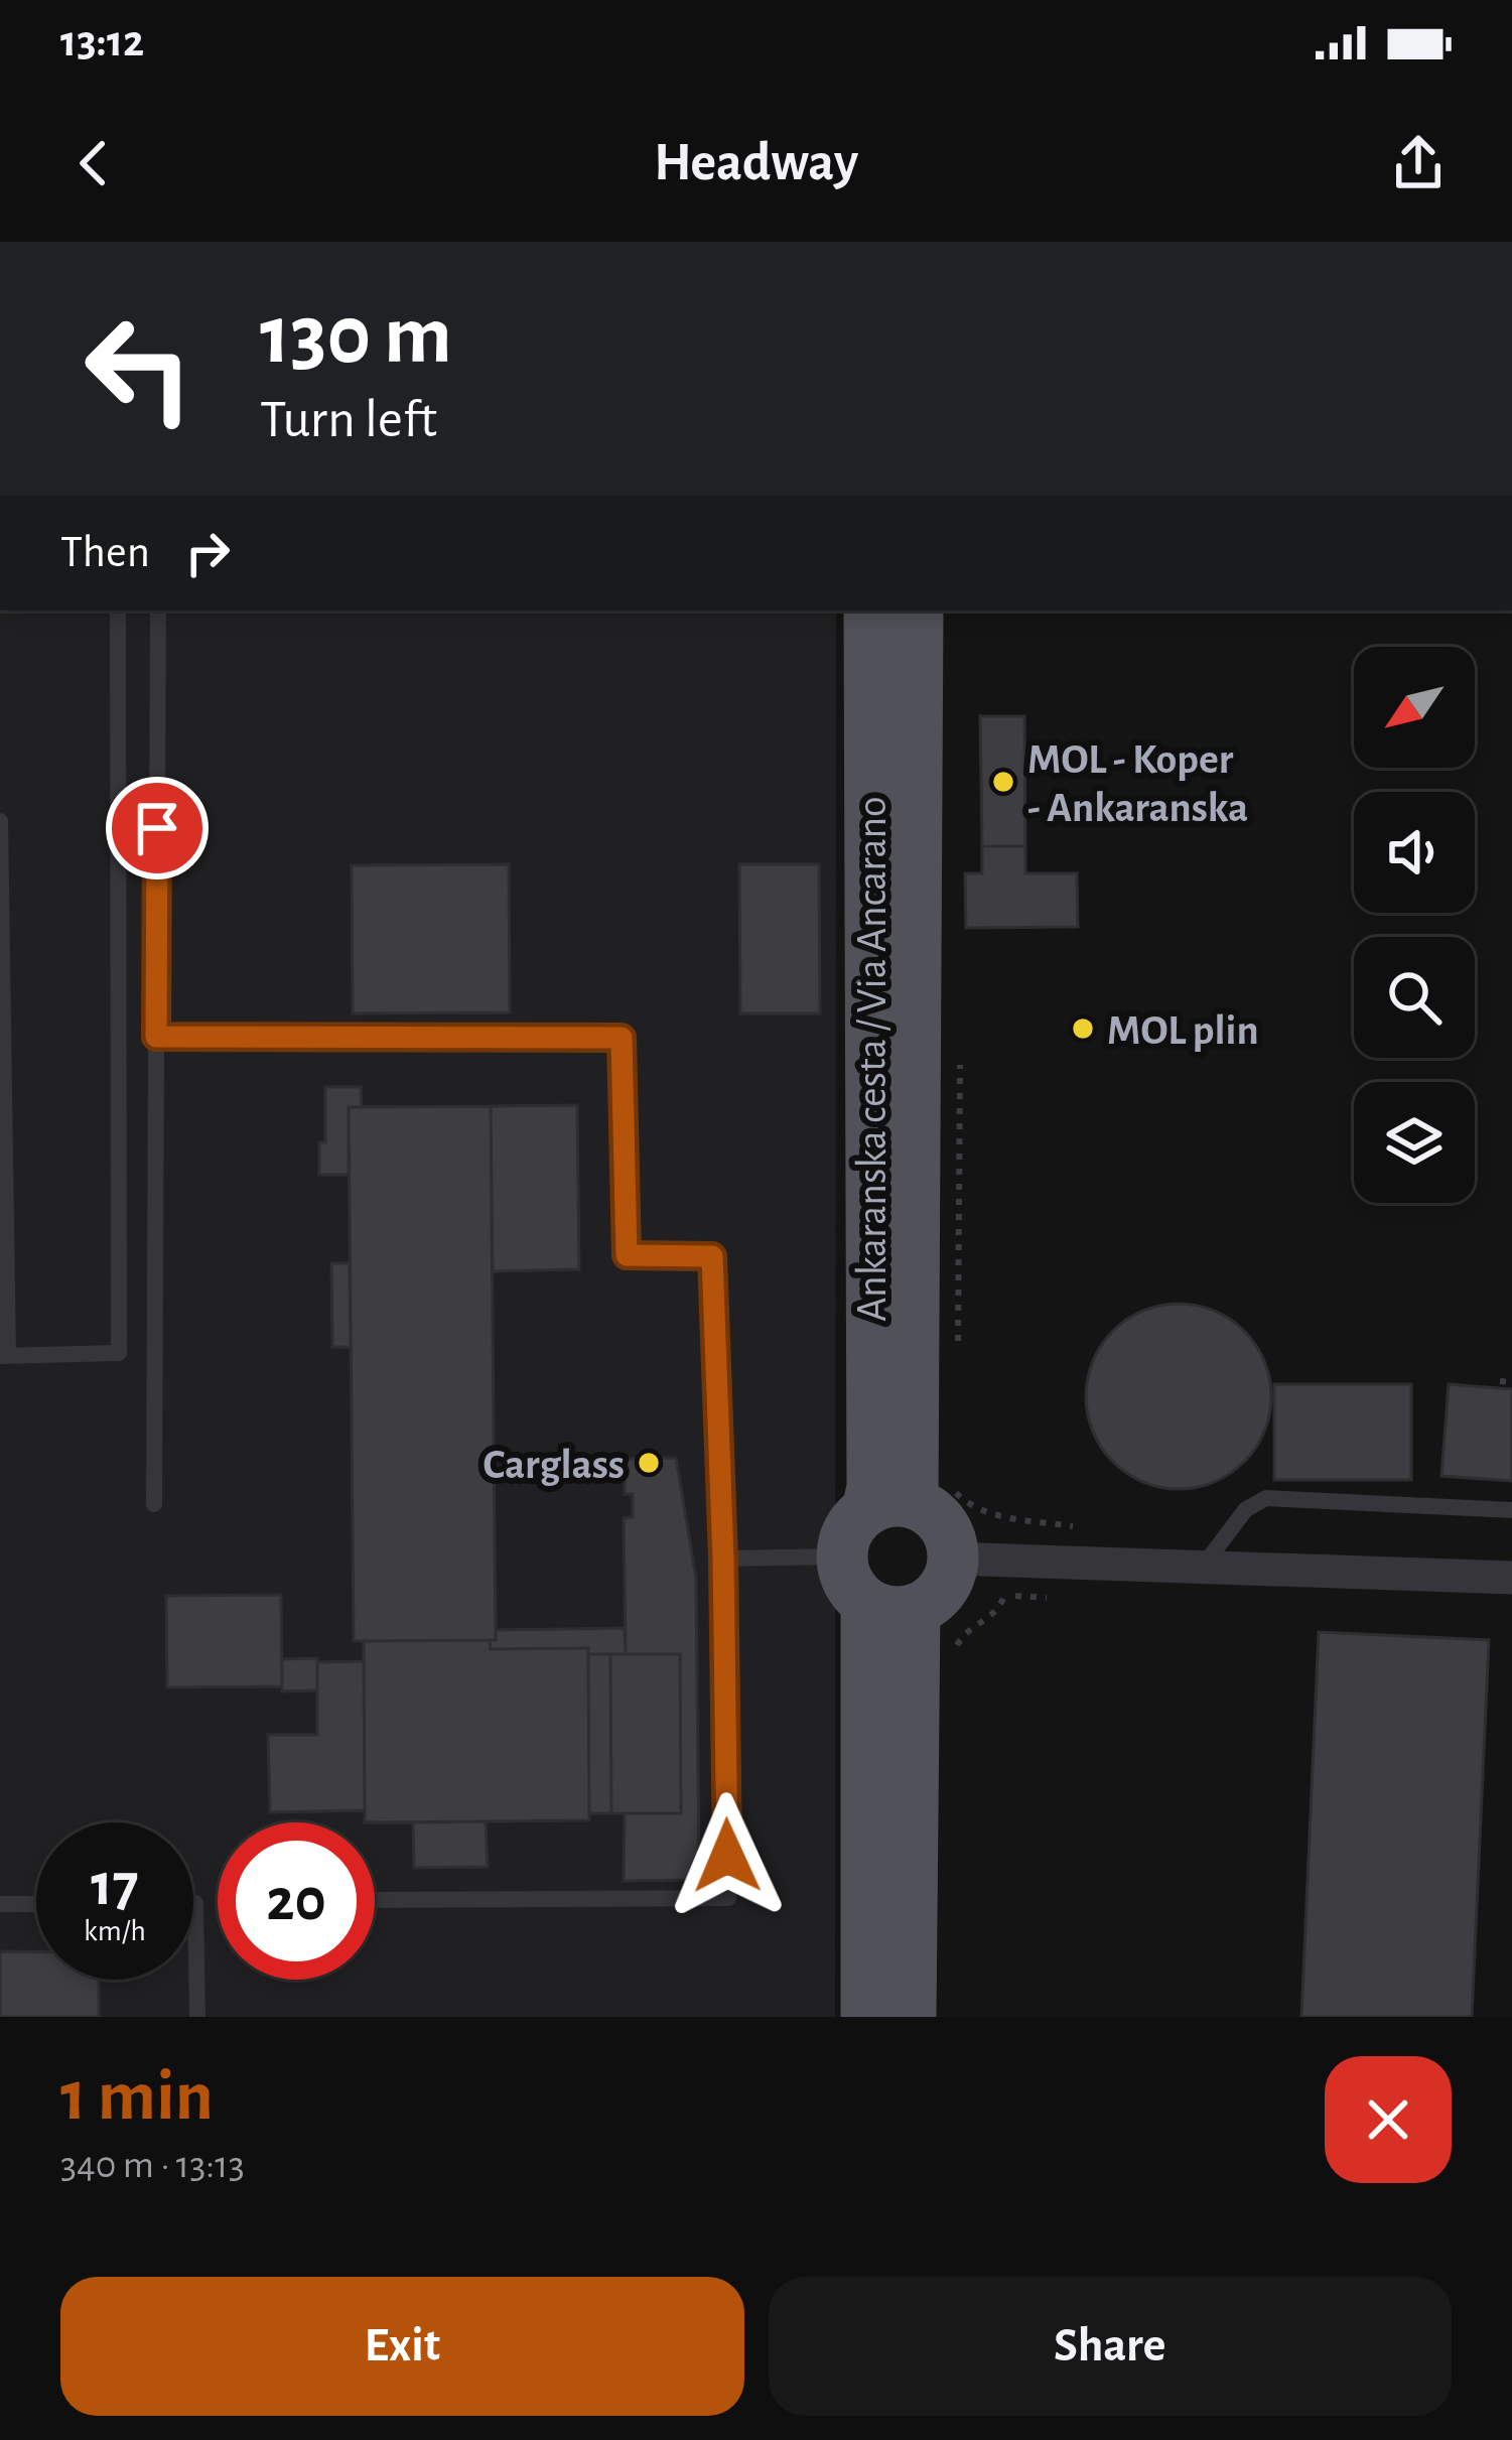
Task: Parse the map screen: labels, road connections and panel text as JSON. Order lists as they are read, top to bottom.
{
  "streets": {
    "main road": ["Ankaranska cesta / Via Ancarano"]
  },
  "places": ["MOL - Koper - Ankaranska", "MOL plin", "Carglass"],
  "north": "bottom left",
  "page": {
    "status": "13:12",
    "header": "Headway",
    "turn": ["130 m", "Turn left"],
    "then": "Then",
    "speed": "17 km/h",
    "limit": "20",
    "heading": ["1 min", "340 m · 13:13"],
    "buttons": ["Exit", "Share"]
  }
}
